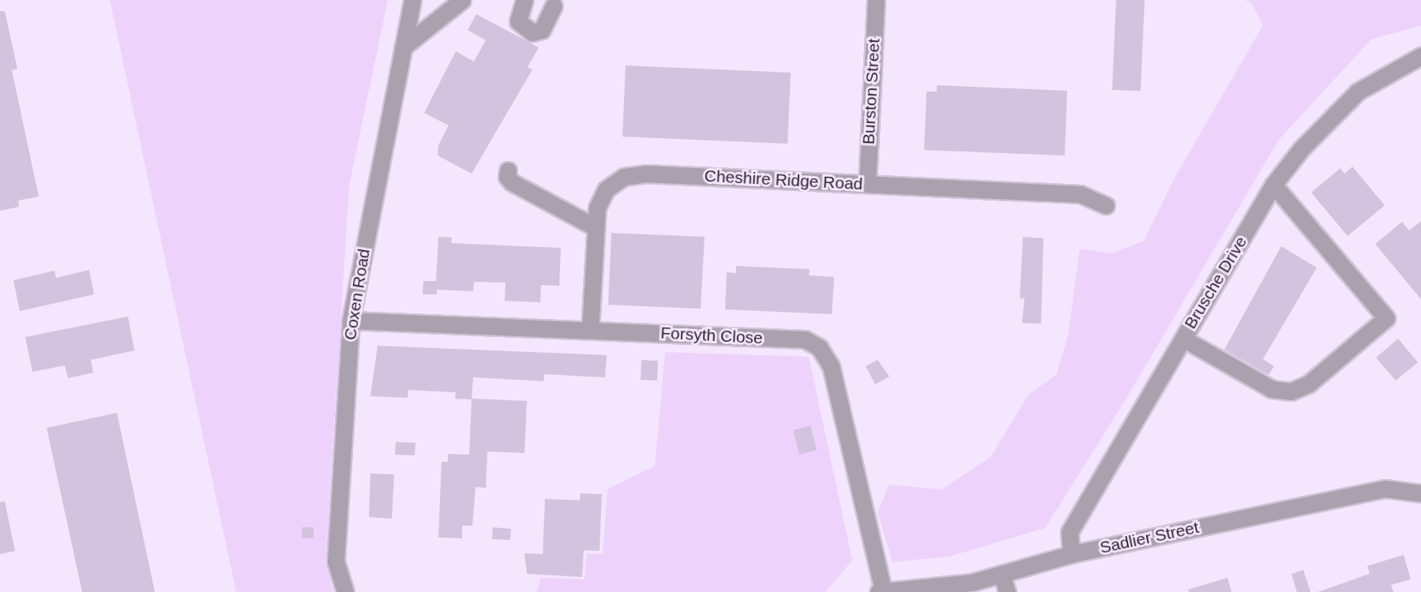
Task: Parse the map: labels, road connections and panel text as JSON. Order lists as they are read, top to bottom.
{
  "streets": {
    "lane": [
      "Burston Street",
      "Cheshire Ridge Road",
      "Brusche Drive",
      "Coxen Road",
      "Forsyth Close",
      "Sadlier Street"
    ]
  },
  "crossings": [
    ["Burston Street", "Cheshire Ridge Road"],
    ["Cheshire Ridge Road", "Forsyth Close"],
    ["Brusche Drive", "Sadlier Street"],
    ["Coxen Road", "Forsyth Close"],
    ["Forsyth Close", "Sadlier Street"]
  ]
}
